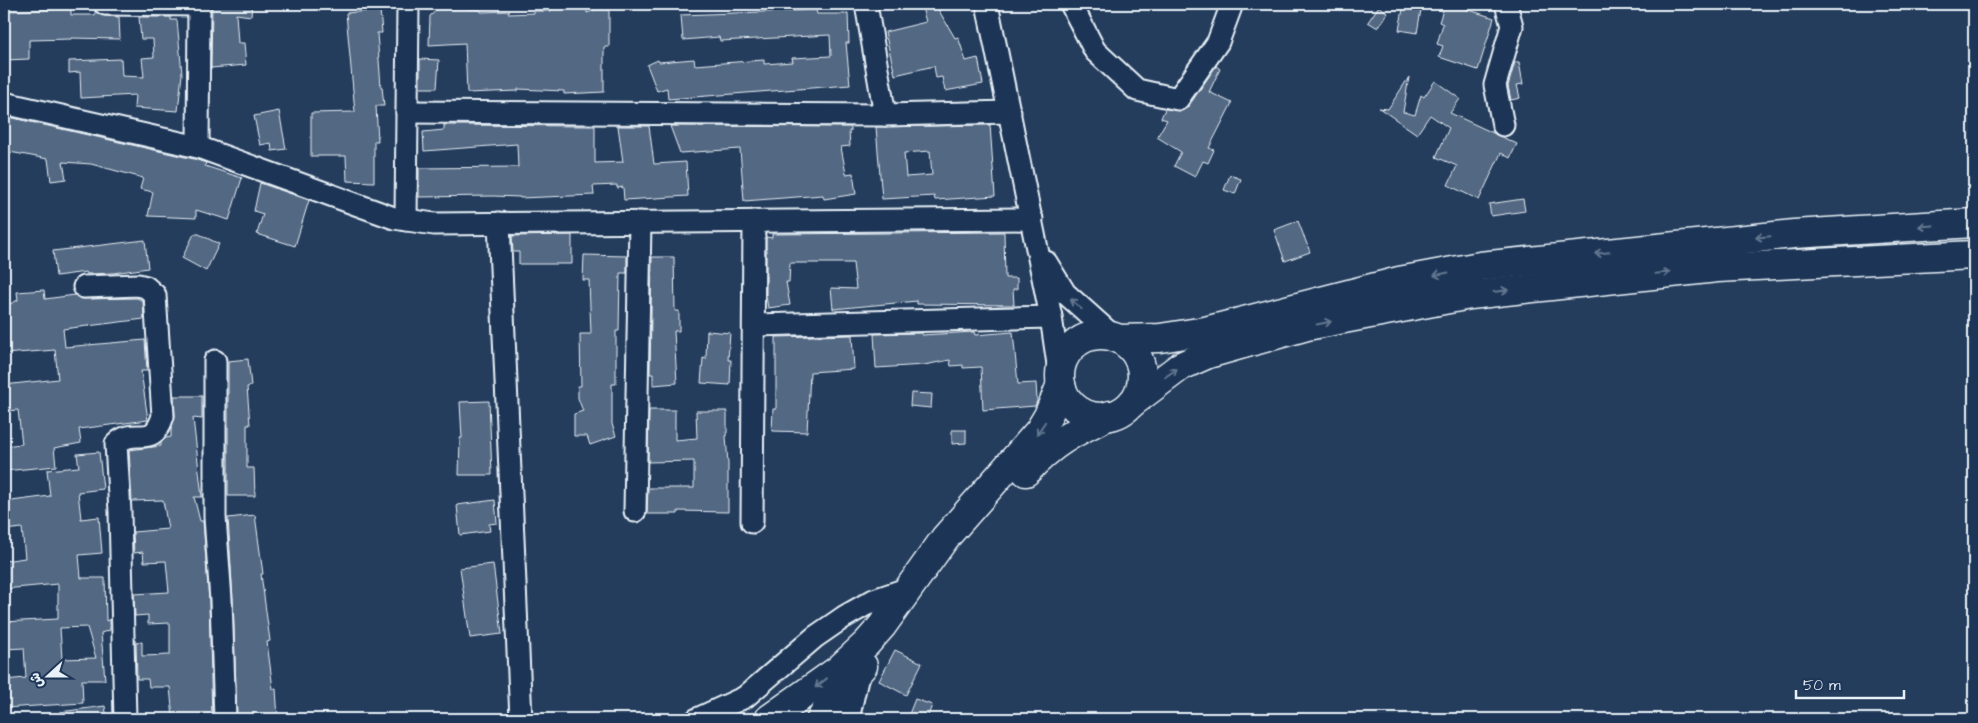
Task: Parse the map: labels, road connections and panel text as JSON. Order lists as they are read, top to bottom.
{
  "scale_bar": "50 m",
  "north": "left"
}
